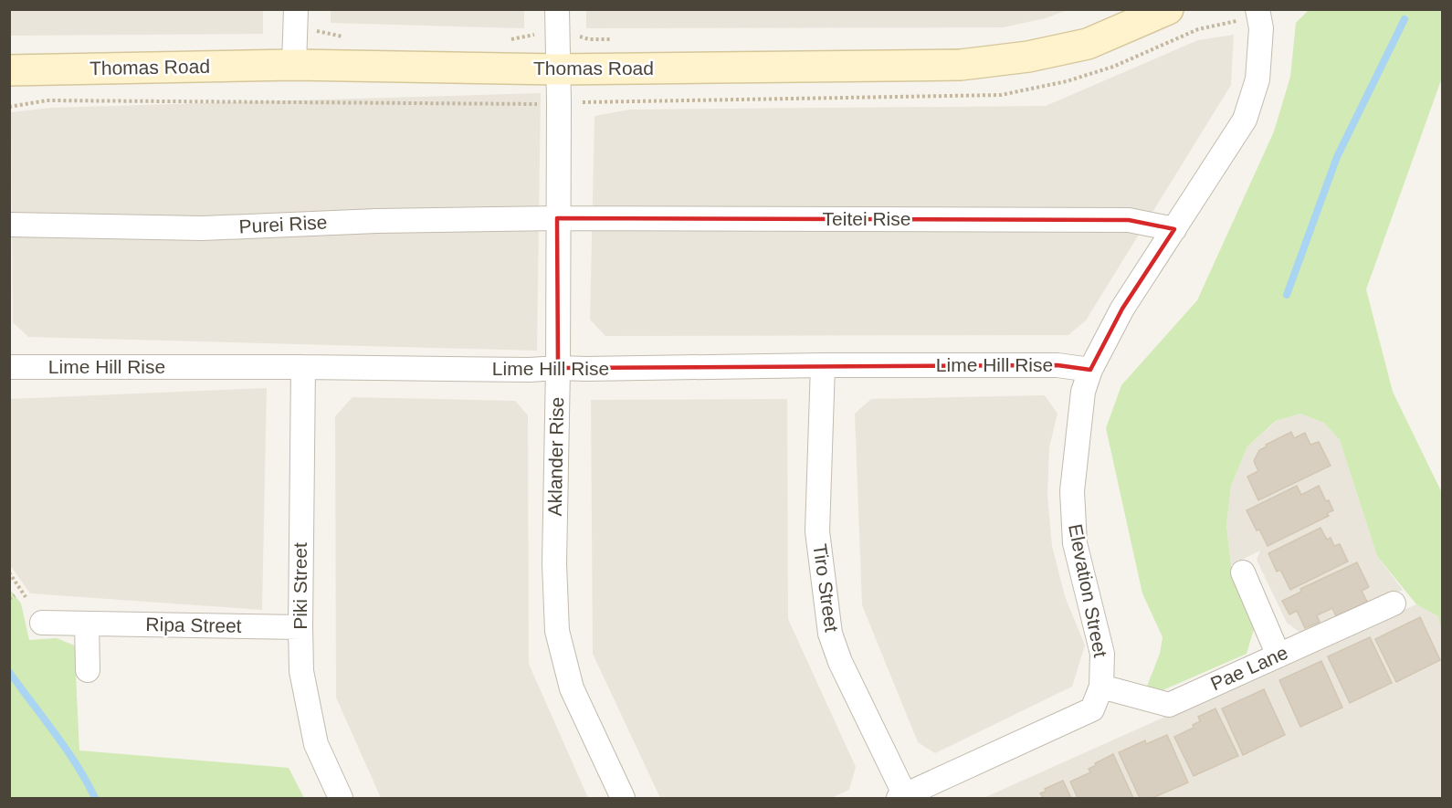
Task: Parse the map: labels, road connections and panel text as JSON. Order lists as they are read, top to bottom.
{
  "streets": {
    "street": [
      "Thomas Road",
      "Teitei Rise",
      "Purei Rise",
      "Lime Hill Rise",
      "Aklander Rise",
      "Piki Street",
      "Tiro Street",
      "Elevation Street",
      "Ripa Street",
      "Pae Lane"
    ]
  },
  "crossings": [
    ["Thomas Road", "Aklander Rise"],
    ["Teitei Rise", "Purei Rise"],
    ["Teitei Rise", "Aklander Rise"],
    ["Teitei Rise", "Elevation Street"],
    ["Purei Rise", "Aklander Rise"],
    ["Lime Hill Rise", "Aklander Rise"],
    ["Lime Hill Rise", "Piki Street"],
    ["Lime Hill Rise", "Tiro Street"],
    ["Lime Hill Rise", "Elevation Street"],
    ["Piki Street", "Ripa Street"],
    ["Tiro Street", "Elevation Street"],
    ["Elevation Street", "Pae Lane"]
  ]
}
